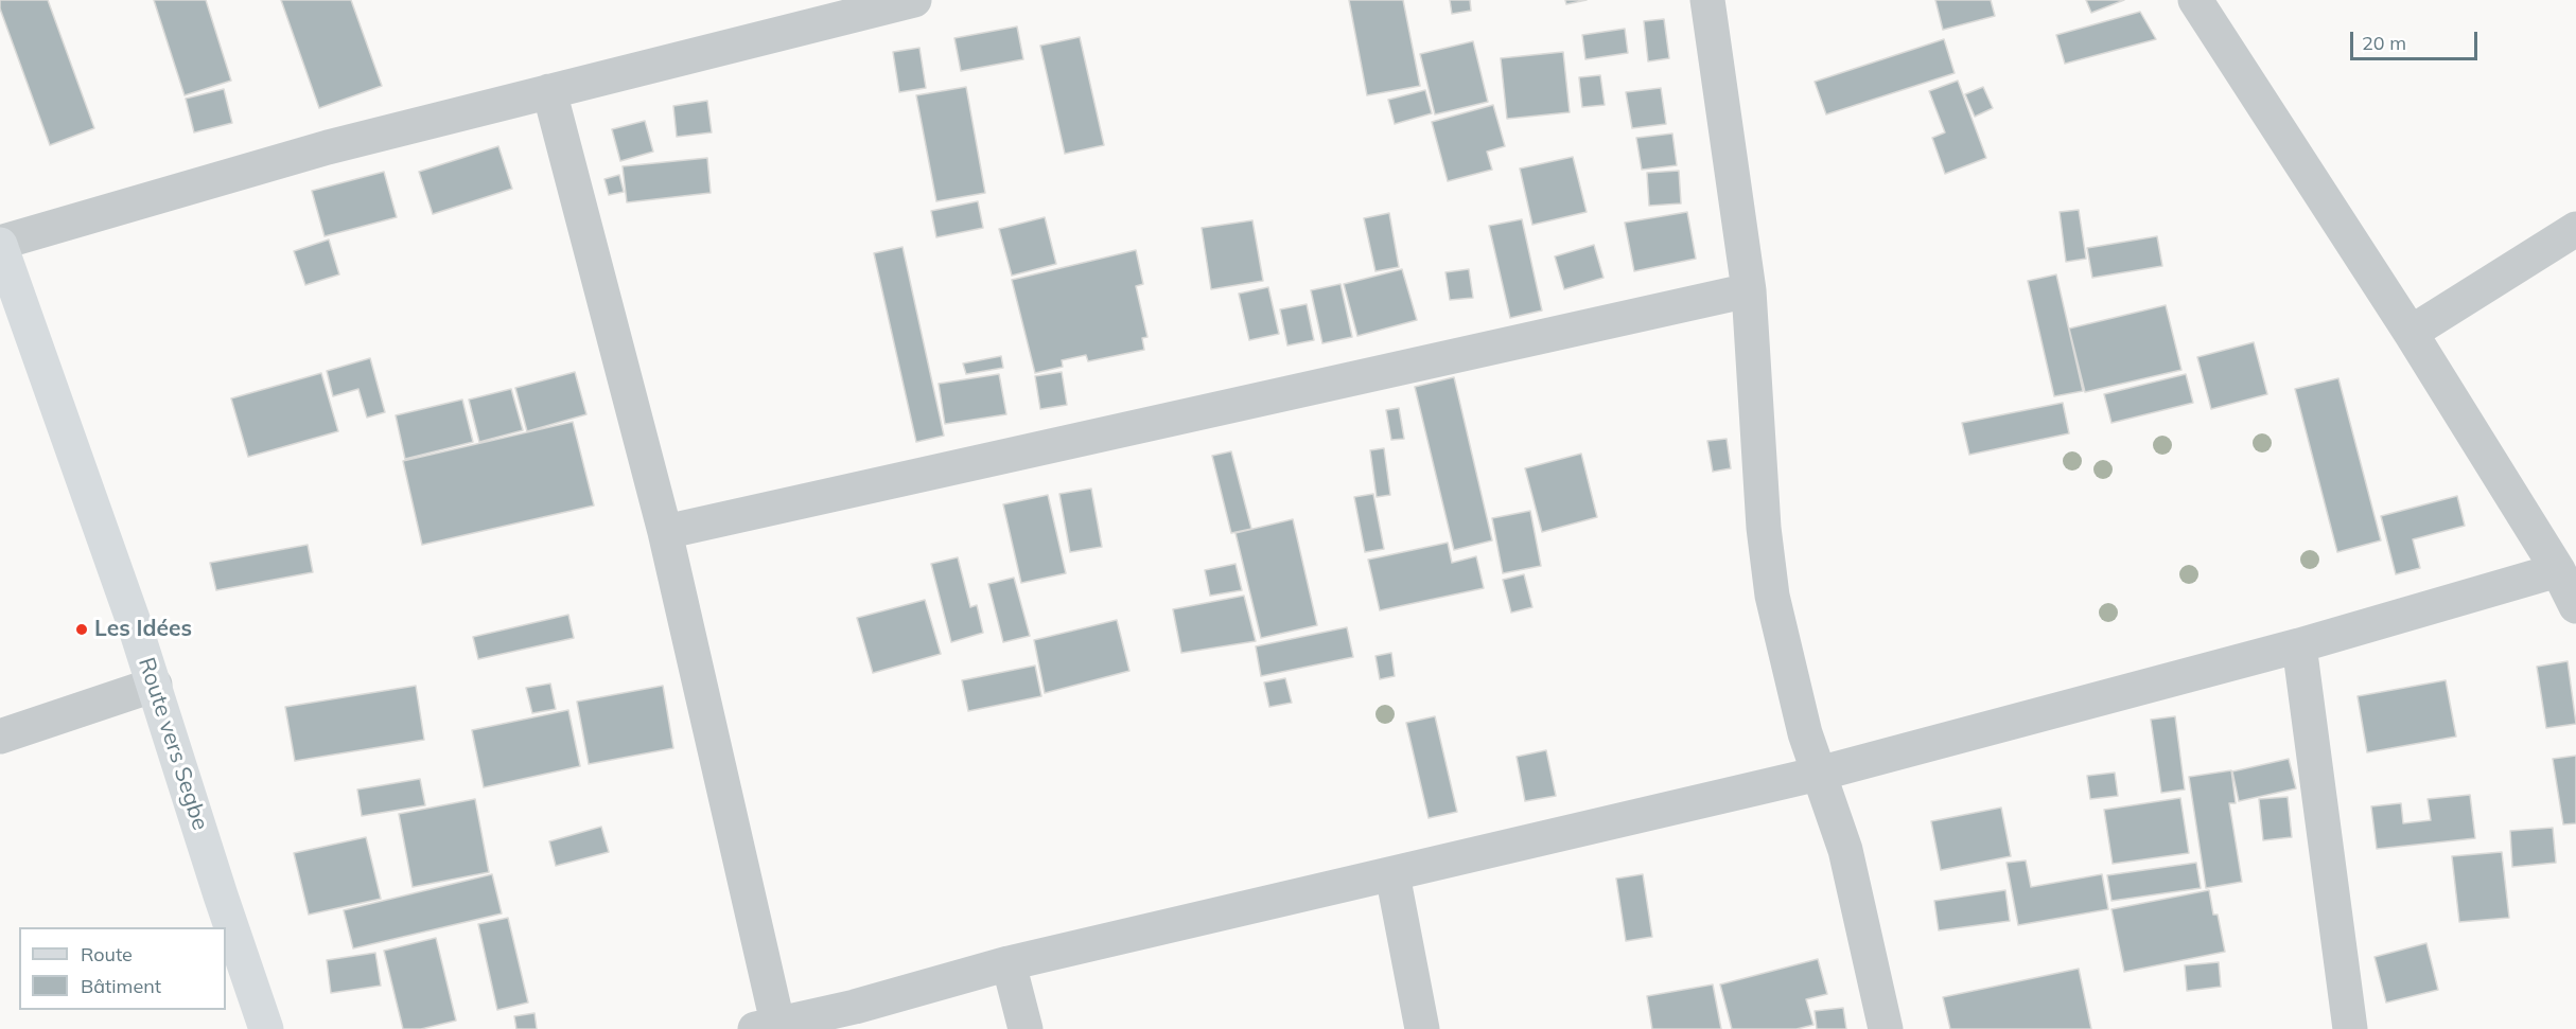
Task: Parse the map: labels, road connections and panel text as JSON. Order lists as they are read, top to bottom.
{
  "streets": {
    "main road": ["Route vers Segbe"]
  },
  "places": ["Les Idées"],
  "legend": ["Route", "Bâtiment"],
  "scale_bar": "20 m"
}
